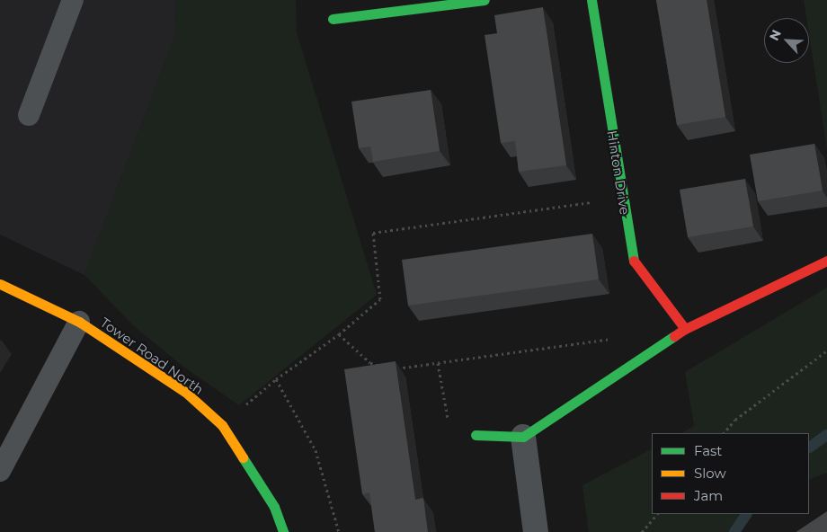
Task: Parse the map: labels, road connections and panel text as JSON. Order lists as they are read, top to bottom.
{
  "streets": {
    "street": ["Hinton Drive", "Tower Road North"]
  },
  "legend": ["Fast", "Slow", "Jam"],
  "north": "top left"
}
